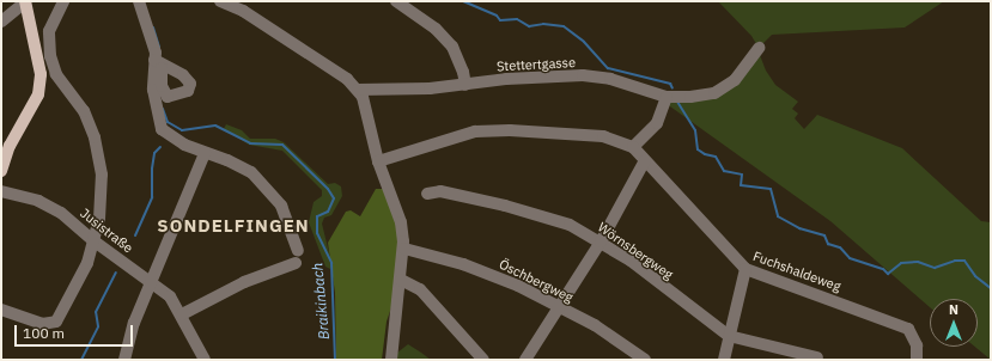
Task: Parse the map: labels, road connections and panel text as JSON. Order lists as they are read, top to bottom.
{
  "streets": {
    "street": [
      "Stettertgasse",
      "Jusistraße",
      "Wörnsbergweg",
      "Fuchshaldeweg",
      "Öschbergweg"
    ]
  },
  "districts": ["SONDELFINGEN"],
  "water": ["Braikinbach"],
  "scale_bar": "100 m",
  "north": "top"
}
